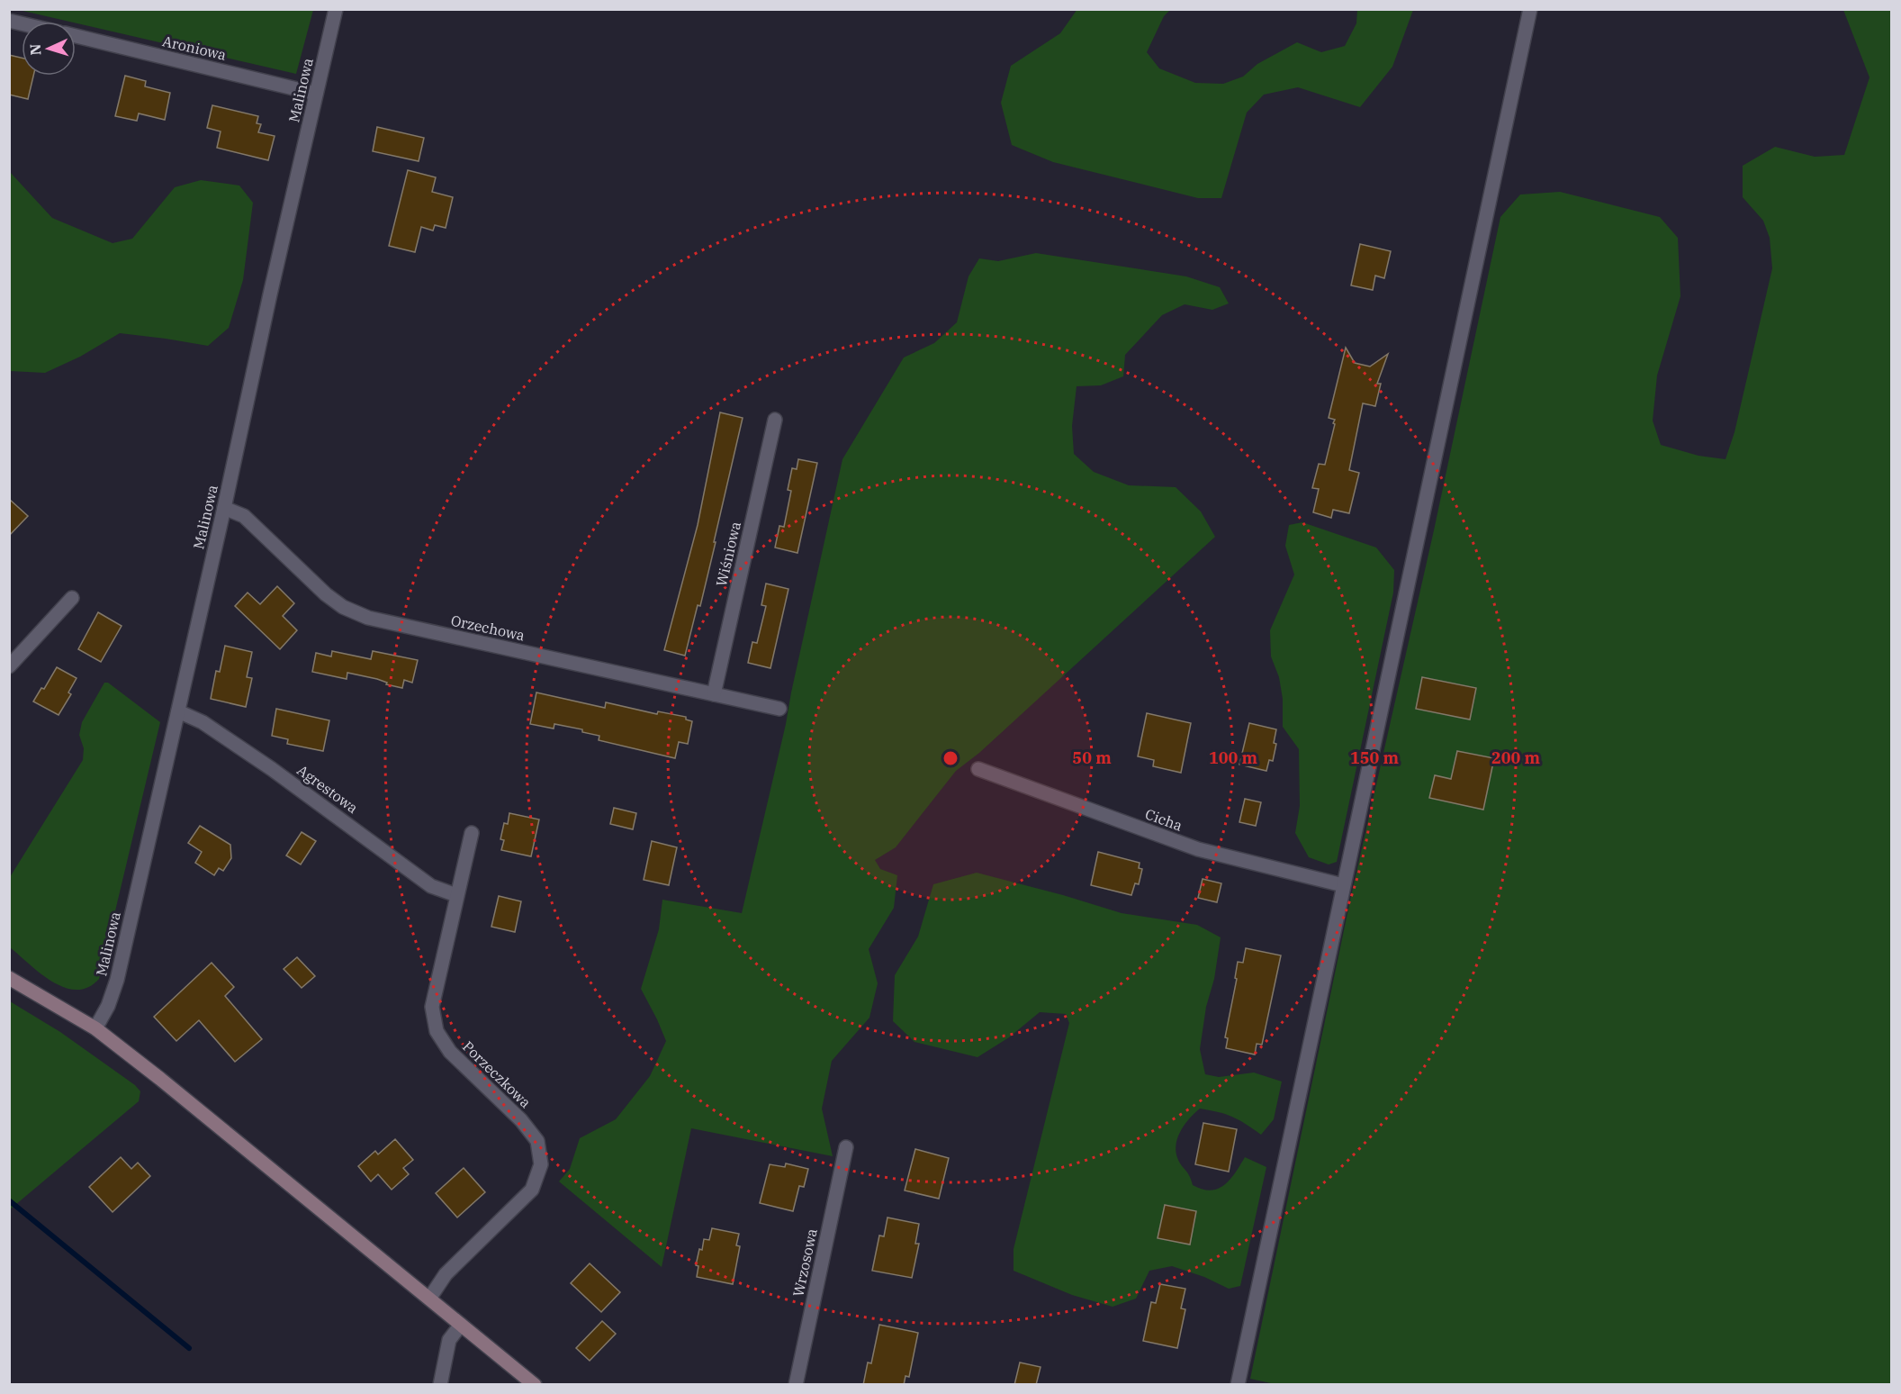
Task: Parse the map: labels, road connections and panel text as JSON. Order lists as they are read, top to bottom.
{
  "streets": {
    "street": [
      "Aroniowa",
      "Malinowa",
      "Wiśniowa",
      "Orzechowa",
      "Agrestowa",
      "Cicha",
      "Porzeczkowa",
      "Wrzosowa"
    ]
  },
  "crossings": [
    ["Aroniowa", "Malinowa"],
    ["Malinowa", "Orzechowa"],
    ["Malinowa", "Agrestowa"],
    ["Wiśniowa", "Orzechowa"],
    ["Agrestowa", "Porzeczkowa"]
  ],
  "north": "left",
  "rings": [
    "50 m",
    "100 m",
    "150 m",
    "200 m"
  ]
}
